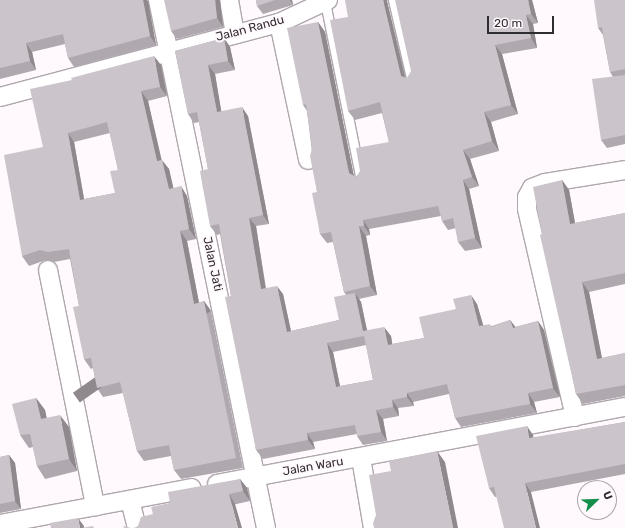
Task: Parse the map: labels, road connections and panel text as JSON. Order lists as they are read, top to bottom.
{
  "streets": {
    "street": ["Jalan Randu", "Jalan Jati", "Jalan Waru"]
  },
  "crossings": [
    ["Jalan Randu", "Jalan Jati"],
    ["Jalan Jati", "Jalan Waru"]
  ],
  "scale_bar": "20 m",
  "north": "top right"
}
